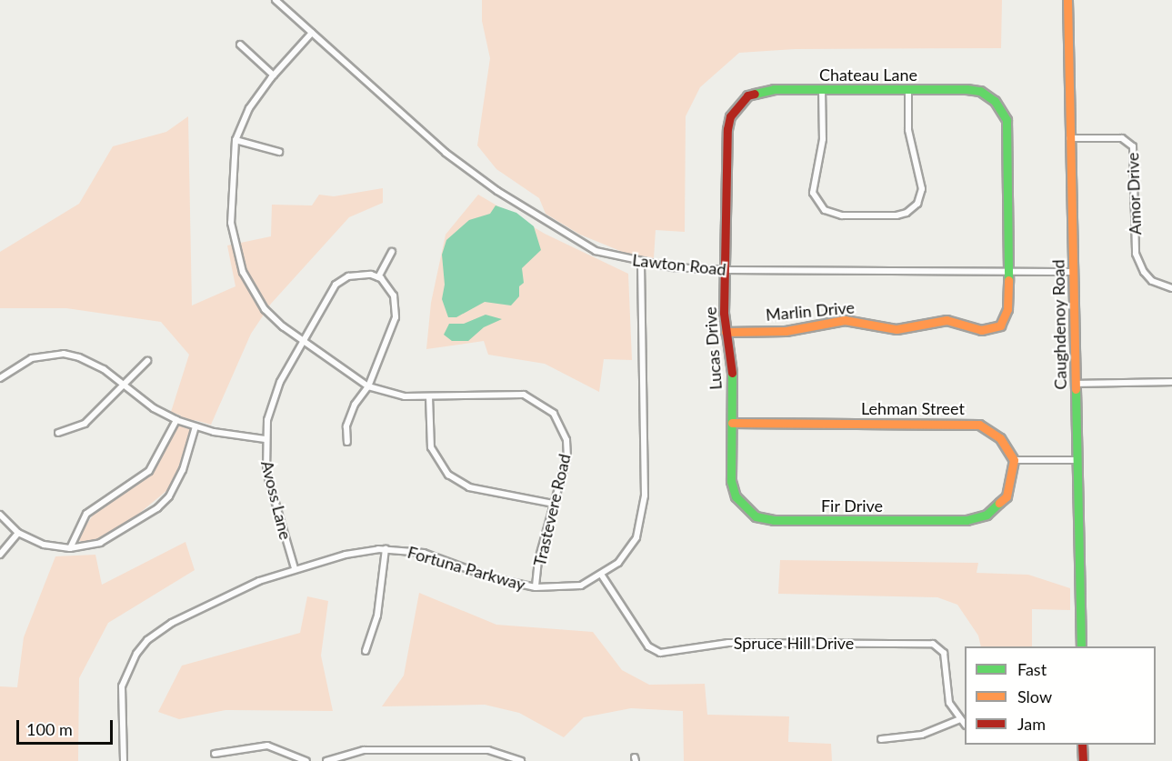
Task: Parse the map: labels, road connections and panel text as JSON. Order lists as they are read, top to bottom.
{
  "streets": {
    "street": [
      "Chateau Lane",
      "Amor Drive",
      "Lawton Road",
      "Marlin Drive",
      "Caughdenoy Road",
      "Lucas Drive",
      "Lehman Street",
      "Avoss Lane",
      "Fir Drive",
      "Trastevere Road",
      "Fortuna Parkway",
      "Spruce Hill Drive"
    ]
  },
  "crossings": [
    ["Chateau Lane", "Lawton Road"],
    ["Chateau Lane", "Marlin Drive"],
    ["Chateau Lane", "Lucas Drive"],
    ["Amor Drive", "Caughdenoy Road"],
    ["Lawton Road", "Marlin Drive"],
    ["Lawton Road", "Caughdenoy Road"],
    ["Lawton Road", "Lucas Drive"],
    ["Lawton Road", "Trastevere Road"],
    ["Lawton Road", "Fortuna Parkway"],
    ["Marlin Drive", "Lucas Drive"],
    ["Lucas Drive", "Lehman Street"],
    ["Lucas Drive", "Fir Drive"],
    ["Lehman Street", "Fir Drive"],
    ["Avoss Lane", "Trastevere Road"],
    ["Avoss Lane", "Fortuna Parkway"],
    ["Trastevere Road", "Fortuna Parkway"],
    ["Fortuna Parkway", "Spruce Hill Drive"]
  ],
  "legend": ["Fast", "Slow", "Jam"],
  "scale_bar": "100 m"
}
